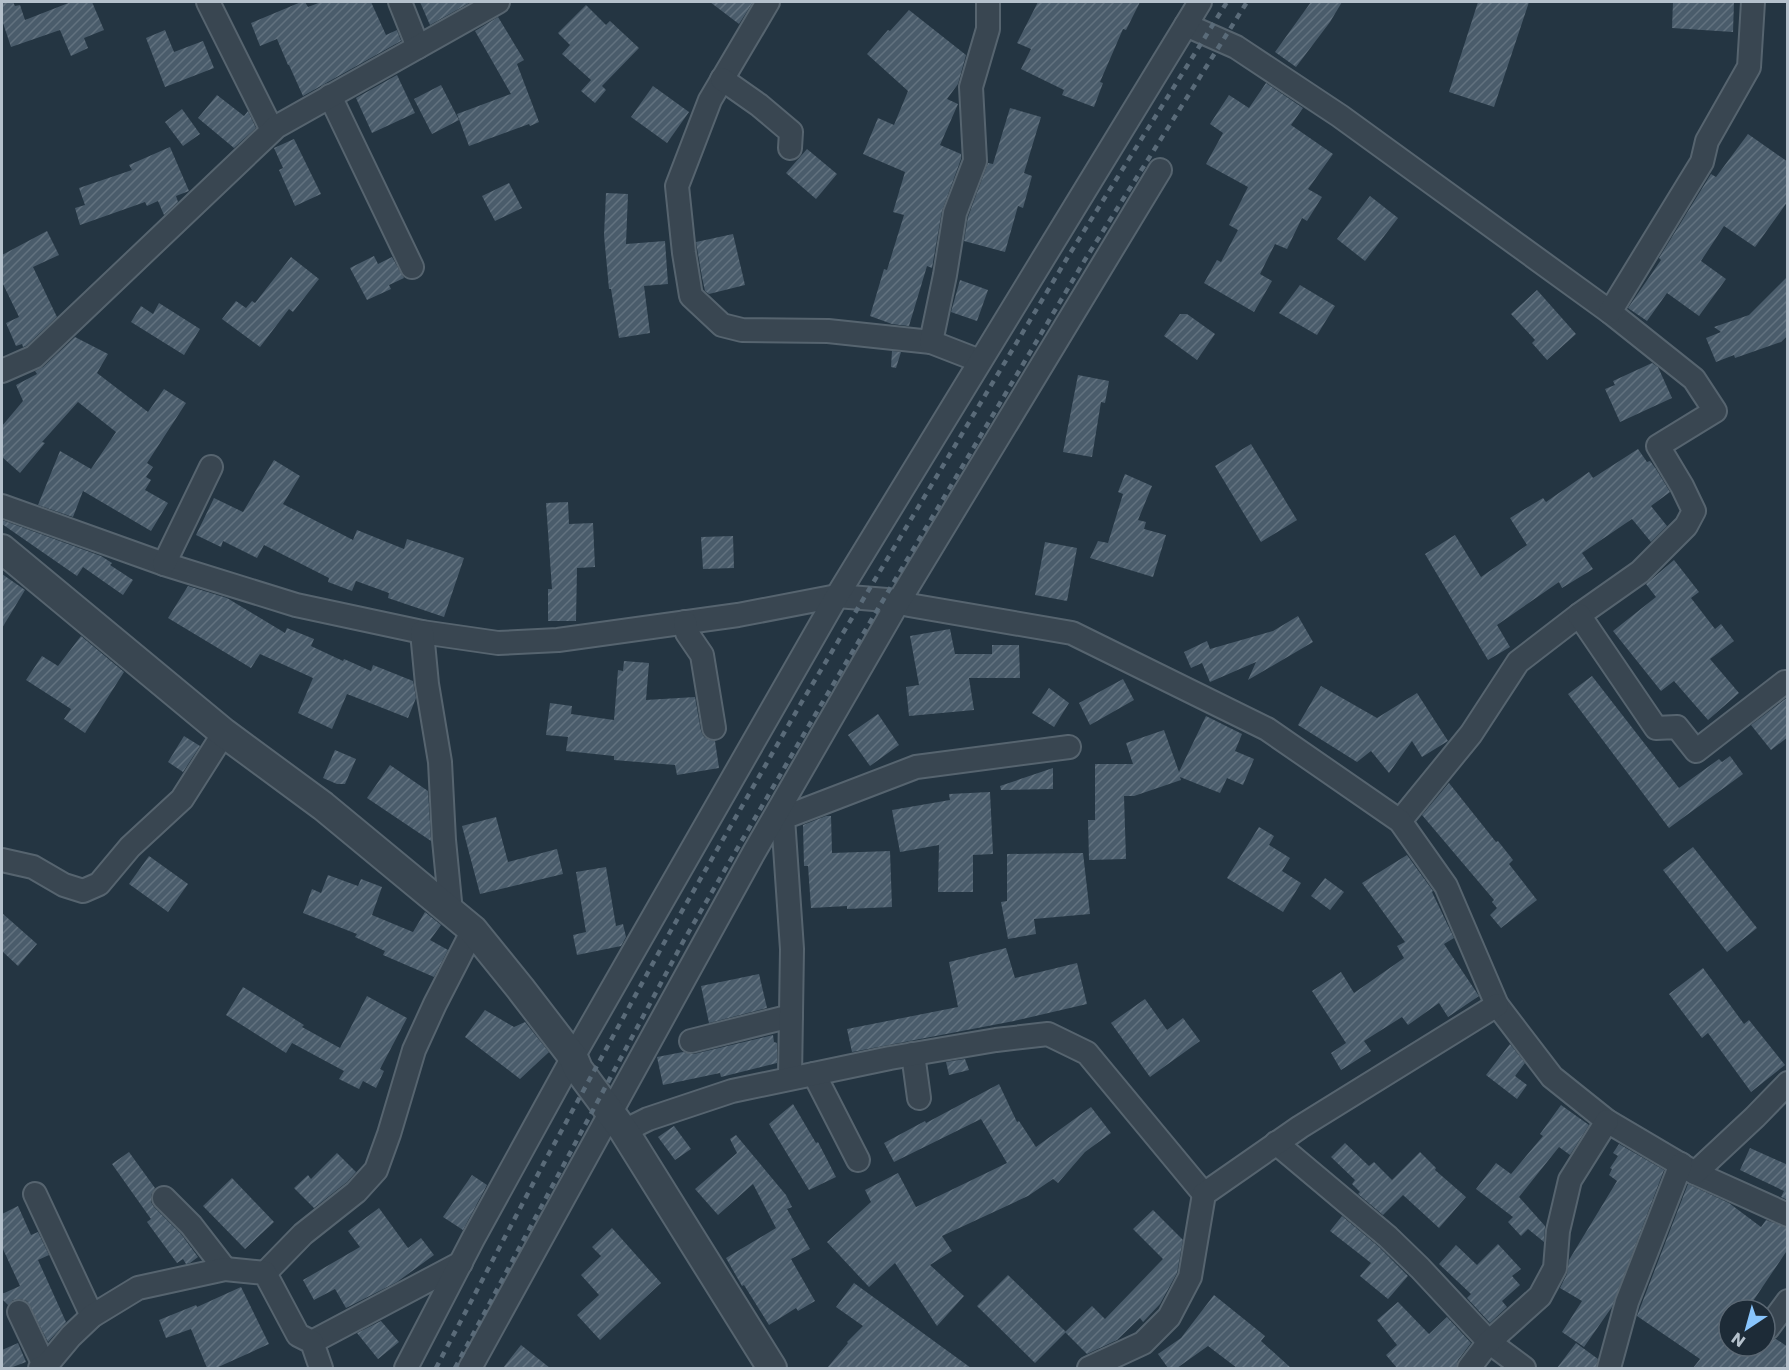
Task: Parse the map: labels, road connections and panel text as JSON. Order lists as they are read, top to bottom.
{
  "north": "bottom left"
}
